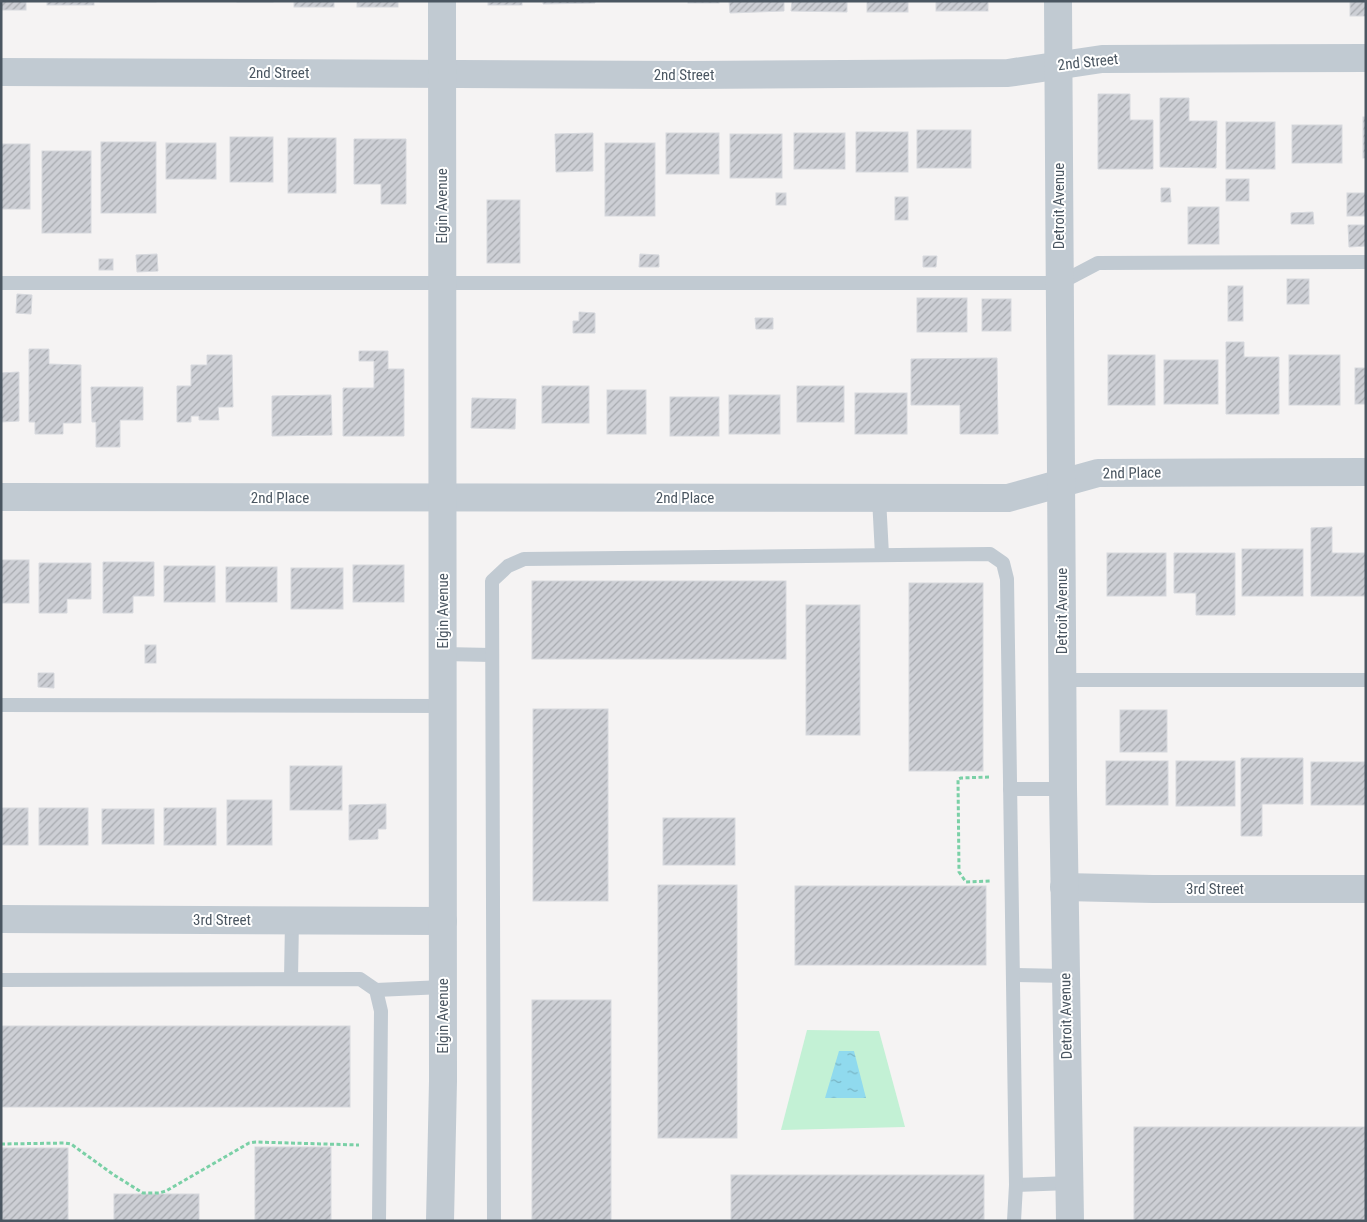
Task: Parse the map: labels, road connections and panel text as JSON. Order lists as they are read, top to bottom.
{
  "streets": {
    "street": [
      "2nd Street",
      "Elgin Avenue",
      "Detroit Avenue",
      "2nd Place",
      "3rd Street"
    ]
  },
  "crossings": [
    ["2nd Street", "Elgin Avenue"],
    ["2nd Street", "Detroit Avenue"],
    ["Elgin Avenue", "2nd Place"],
    ["Elgin Avenue", "3rd Street"],
    ["Detroit Avenue", "2nd Place"],
    ["Detroit Avenue", "3rd Street"]
  ]
}
